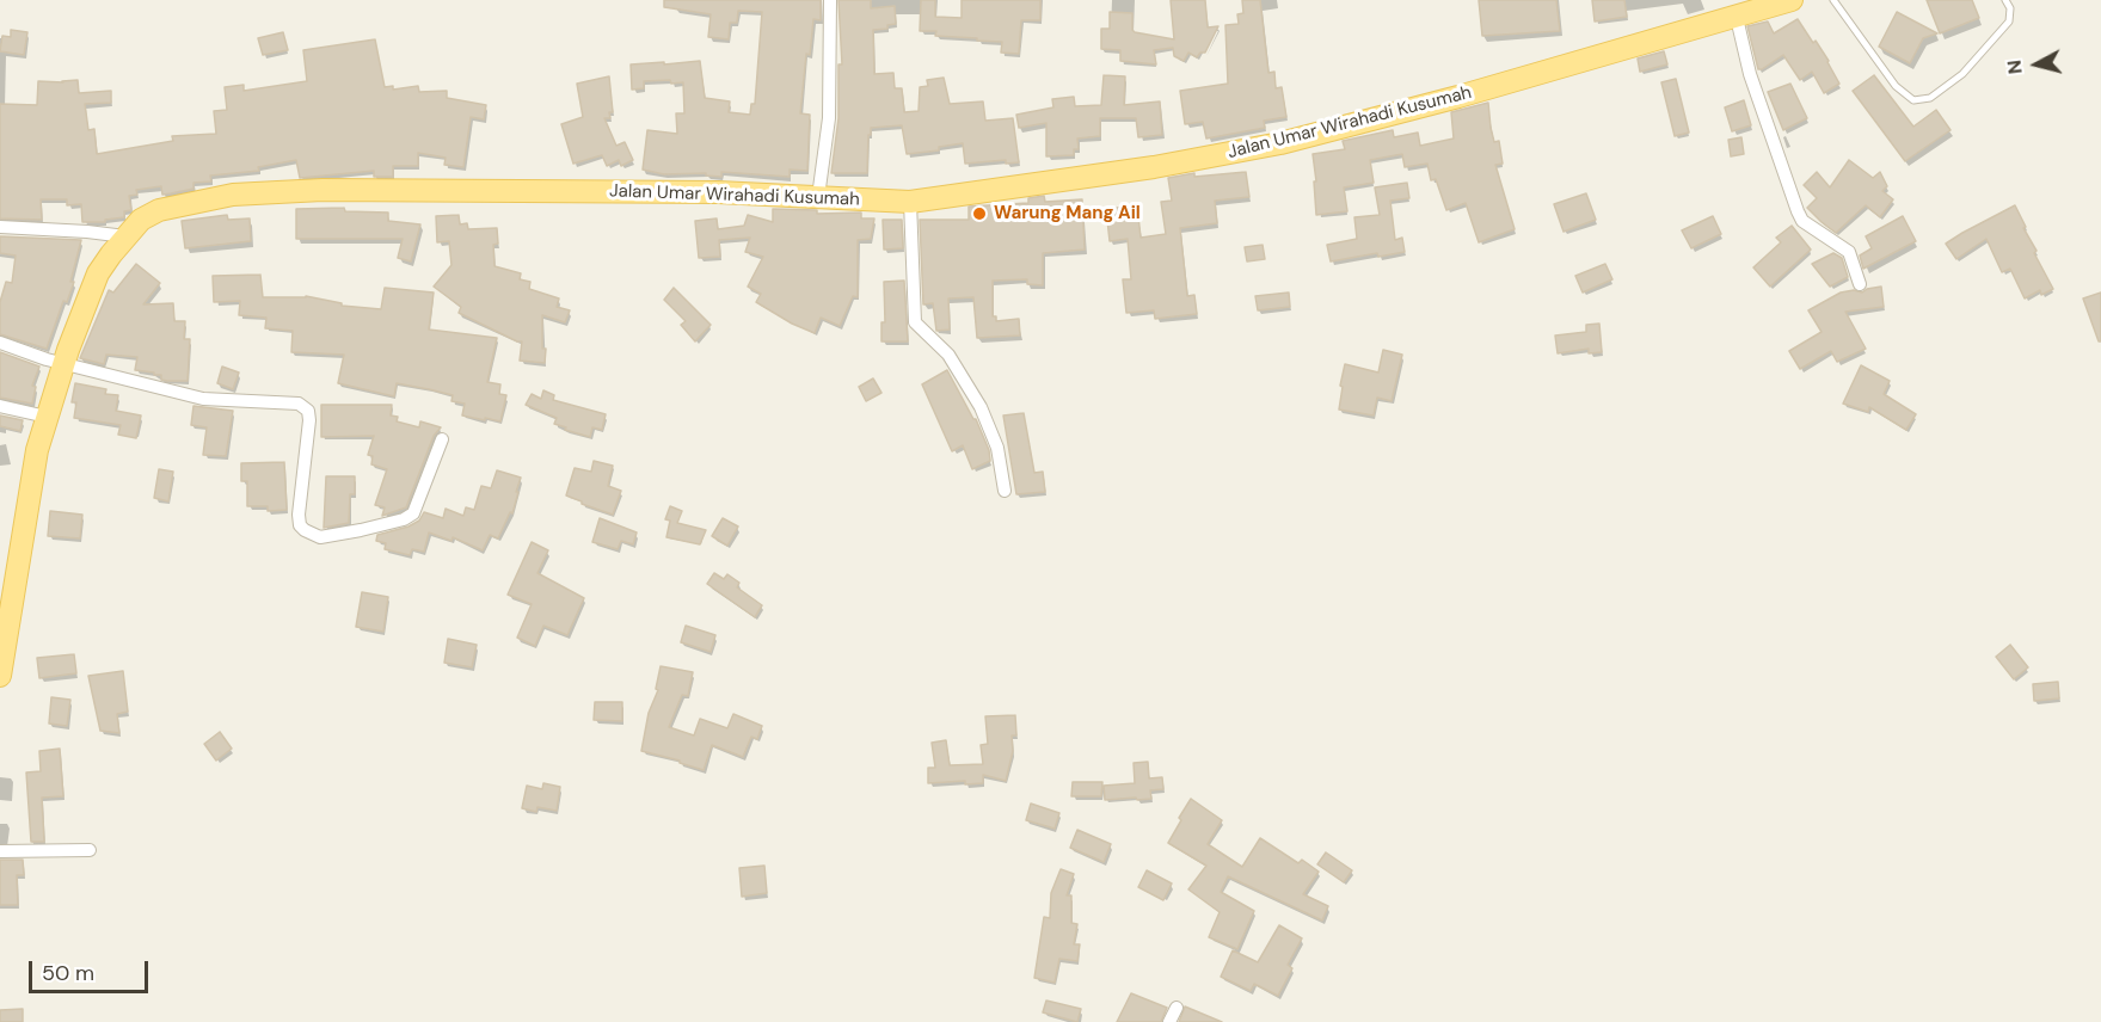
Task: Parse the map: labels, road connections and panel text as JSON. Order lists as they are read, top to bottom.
{
  "streets": {
    "main road": ["Jalan Umar Wirahadi Kusumah"]
  },
  "places": ["Warung Mang Ail"],
  "scale_bar": "50 m",
  "north": "left"
}
